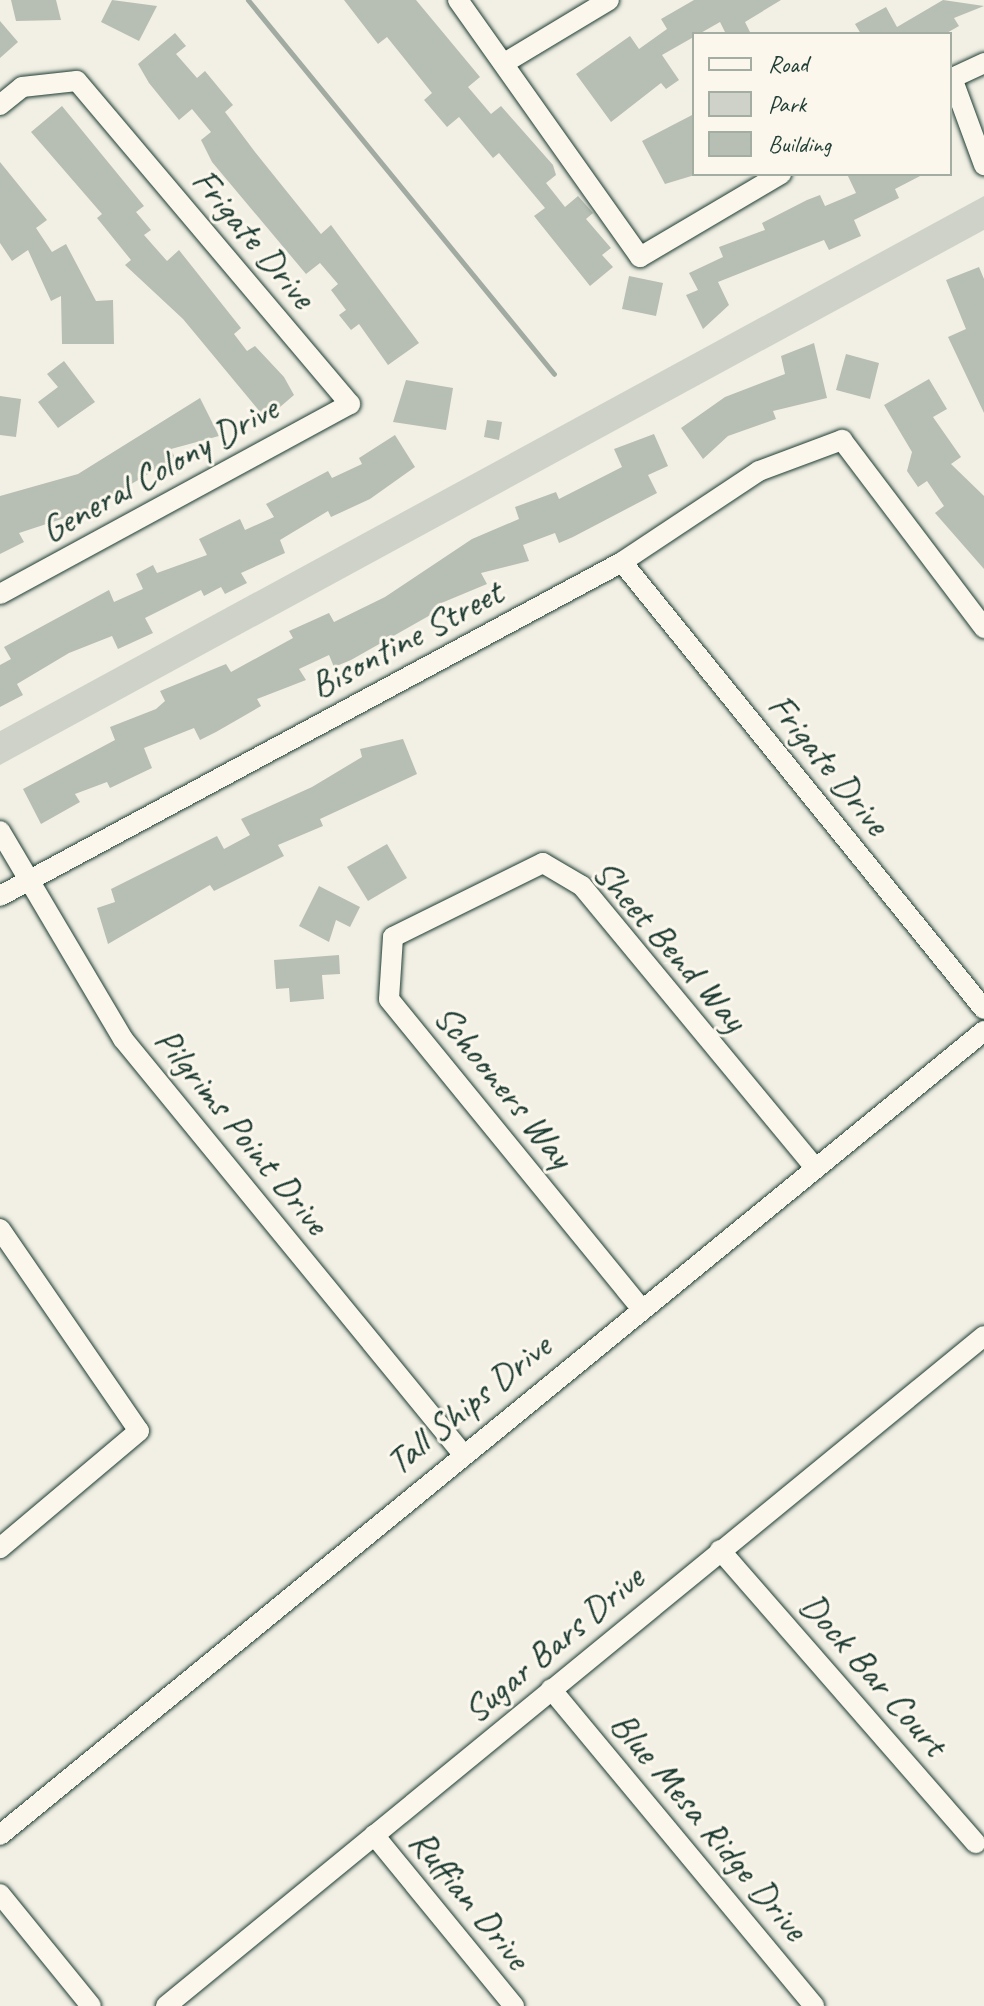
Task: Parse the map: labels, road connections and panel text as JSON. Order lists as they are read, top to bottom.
{
  "streets": {
    "street": [
      "Frigate Drive",
      "General Colony Drive",
      "Bisontine Street",
      "Sheet Bend Way",
      "Schooners Way",
      "Pilgrims Point Drive",
      "Tall Ships Drive",
      "Sugar Bars Drive",
      "Dock Bar Court",
      "Blue Mesa Ridge Drive",
      "Ruffian Drive"
    ]
  },
  "crossings": [
    ["Frigate Drive", "General Colony Drive"],
    ["Frigate Drive", "Bisontine Street"],
    ["Bisontine Street", "Pilgrims Point Drive"],
    ["Sheet Bend Way", "Schooners Way"],
    ["Sheet Bend Way", "Tall Ships Drive"],
    ["Schooners Way", "Tall Ships Drive"],
    ["Pilgrims Point Drive", "Tall Ships Drive"],
    ["Sugar Bars Drive", "Dock Bar Court"],
    ["Sugar Bars Drive", "Blue Mesa Ridge Drive"],
    ["Sugar Bars Drive", "Ruffian Drive"]
  ],
  "legend": ["Road", "Park", "Building"]
}
